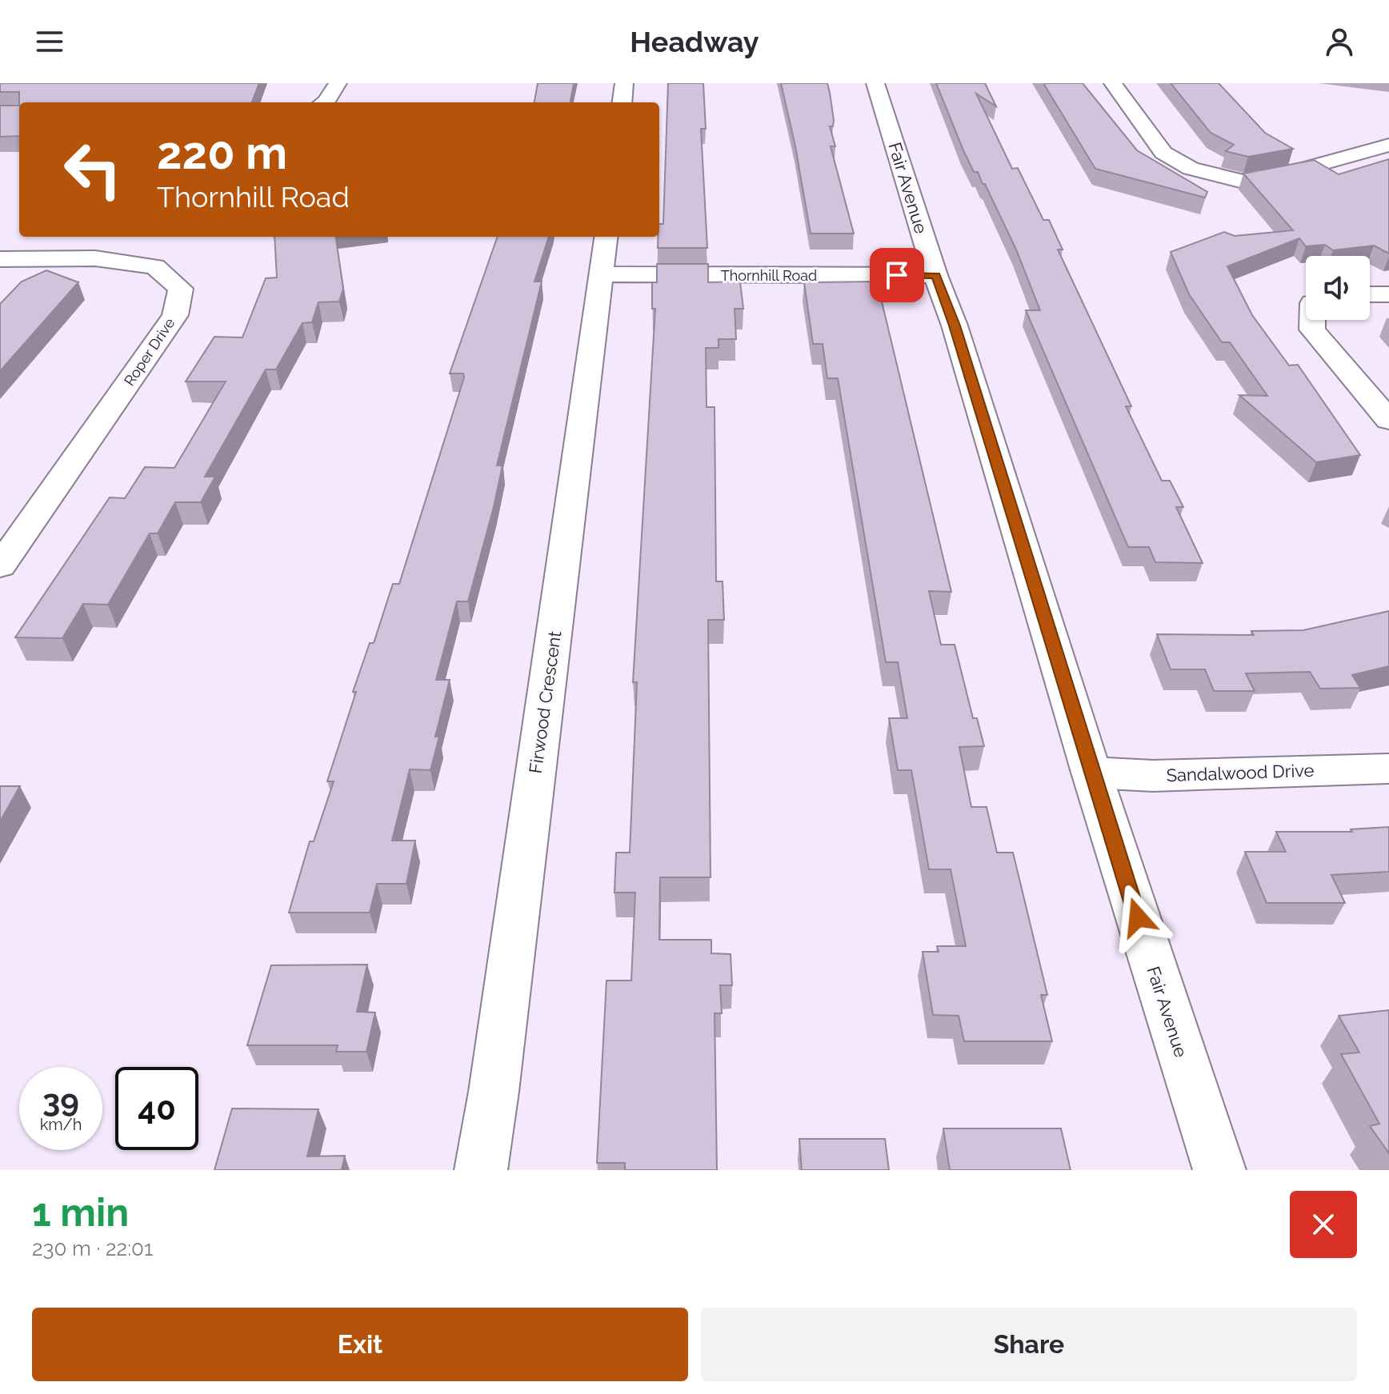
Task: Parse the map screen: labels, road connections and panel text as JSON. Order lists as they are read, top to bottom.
{
  "streets": {
    "street": [
      "Fair Avenue",
      "Thornhill Road",
      "Roper Drive",
      "Firwood Crescent",
      "Sandalwood Drive"
    ]
  },
  "crossings": [
    ["Fair Avenue", "Thornhill Road"],
    ["Fair Avenue", "Sandalwood Drive"],
    ["Thornhill Road", "Firwood Crescent"]
  ],
  "page": {
    "header": "Headway",
    "turn": ["220 m", "Thornhill Road"],
    "speed": "39 km/h",
    "limit": "40",
    "heading": ["1 min", "230 m · 22:01"],
    "buttons": ["Exit", "Share"]
  }
}
